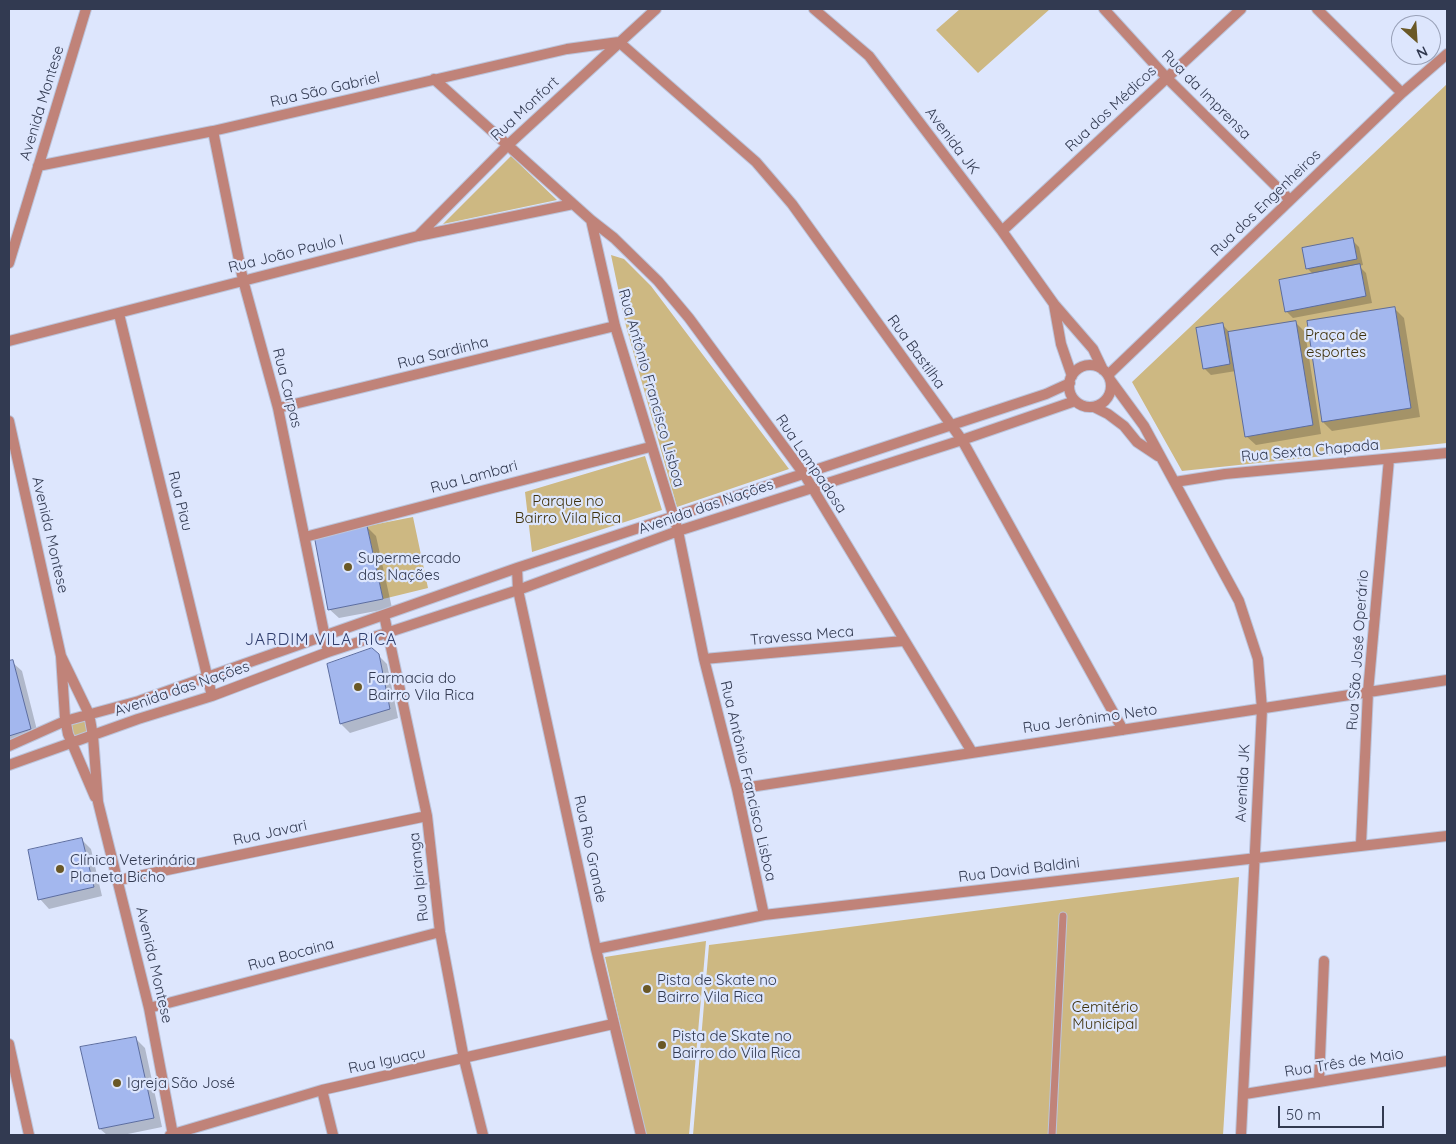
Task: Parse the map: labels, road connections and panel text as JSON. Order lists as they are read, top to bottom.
{
  "streets": {
    "street": [
      "Rua São Gabriel",
      "Rua da Imprensa",
      "Avenida Montese",
      "Rua Monfort",
      "Rua dos Médicos",
      "Avenida JK",
      "Rua dos Engenheiros",
      "Rua João Paulo I",
      "Rua Bastilha",
      "Rua Sardinha",
      "Rua Carpas",
      "Rua Antônio Francisco Lisboa",
      "Rua Sexta Chapada",
      "Rua Lampadosa",
      "Rua Lambari",
      "Rua Piau",
      "Avenida das Nações",
      "Travessa Meca",
      "Rua São José Operário",
      "Rua Jerônimo Neto",
      "Rua Javari",
      "Rua Rio Grande",
      "Rua David Baldini",
      "Rua Ipiranga",
      "Rua Bocaina",
      "Rua Iguaçu",
      "Rua Três de Maio"
    ]
  },
  "crossings": [
    ["Rua São Gabriel", "Avenida Montese"],
    ["Rua São Gabriel", "Rua Monfort"],
    ["Rua São Gabriel", "Rua Bastilha"],
    ["Rua São Gabriel", "Rua Carpas"],
    ["Rua da Imprensa", "Rua dos Médicos"],
    ["Rua da Imprensa", "Rua dos Engenheiros"],
    ["Avenida Montese", "Avenida das Nações"],
    ["Avenida Montese", "Rua Javari"],
    ["Avenida Montese", "Rua Bocaina"],
    ["Avenida Montese", "Rua Iguaçu"],
    ["Rua Monfort", "Rua João Paulo I"],
    ["Rua Monfort", "Rua Bastilha"],
    ["Rua dos Médicos", "Avenida JK"],
    ["Avenida JK", "Rua dos Engenheiros"],
    ["Avenida JK", "Rua Sexta Chapada"],
    ["Avenida JK", "Avenida das Nações"],
    ["Avenida JK", "Rua Jerônimo Neto"],
    ["Avenida JK", "Rua David Baldini"],
    ["Avenida JK", "Rua Três de Maio"],
    ["Rua dos Engenheiros", "Avenida das Nações"],
    ["Rua João Paulo I", "Rua Carpas"],
    ["Rua João Paulo I", "Rua Piau"],
    ["Rua Bastilha", "Avenida das Nações"],
    ["Rua Bastilha", "Rua Jerônimo Neto"],
    ["Rua Sardinha", "Rua Carpas"],
    ["Rua Sardinha", "Rua Antônio Francisco Lisboa"],
    ["Rua Carpas", "Rua Lambari"],
    ["Rua Carpas", "Avenida das Nações"],
    ["Rua Antônio Francisco Lisboa", "Rua Lampadosa"],
    ["Rua Antônio Francisco Lisboa", "Rua Lambari"],
    ["Rua Antônio Francisco Lisboa", "Avenida das Nações"],
    ["Rua Antônio Francisco Lisboa", "Travessa Meca"],
    ["Rua Antônio Francisco Lisboa", "Rua Jerônimo Neto"],
    ["Rua Antônio Francisco Lisboa", "Rua David Baldini"],
    ["Rua Sexta Chapada", "Rua São José Operário"],
    ["Rua Lampadosa", "Avenida das Nações"],
    ["Rua Lampadosa", "Travessa Meca"],
    ["Rua Lampadosa", "Rua Jerônimo Neto"],
    ["Rua Piau", "Avenida das Nações"],
    ["Avenida das Nações", "Rua Rio Grande"],
    ["Avenida das Nações", "Rua Ipiranga"],
    ["Rua São José Operário", "Rua Jerônimo Neto"],
    ["Rua São José Operário", "Rua David Baldini"],
    ["Rua Javari", "Rua Ipiranga"],
    ["Rua Rio Grande", "Rua David Baldini"],
    ["Rua Rio Grande", "Rua Iguaçu"],
    ["Rua Ipiranga", "Rua Bocaina"],
    ["Rua Ipiranga", "Rua Iguaçu"]
  ],
  "districts": ["JARDIM VILA RICA"],
  "parks": ["Praça de esportes", "Parque no Bairro Vila Rica", "Cemitério Municipal"],
  "places": [
    "Supermercado das Nações",
    "Farmacia do Bairro Vila Rica",
    "Clínica Veterinária Planeta Bicho",
    "Pista de Skate no Bairro Vila Rica",
    "Pista de Skate no Bairro do Vila Rica",
    "Igreja São José"
  ],
  "scale_bar": "50 m",
  "north": "bottom right"
}
